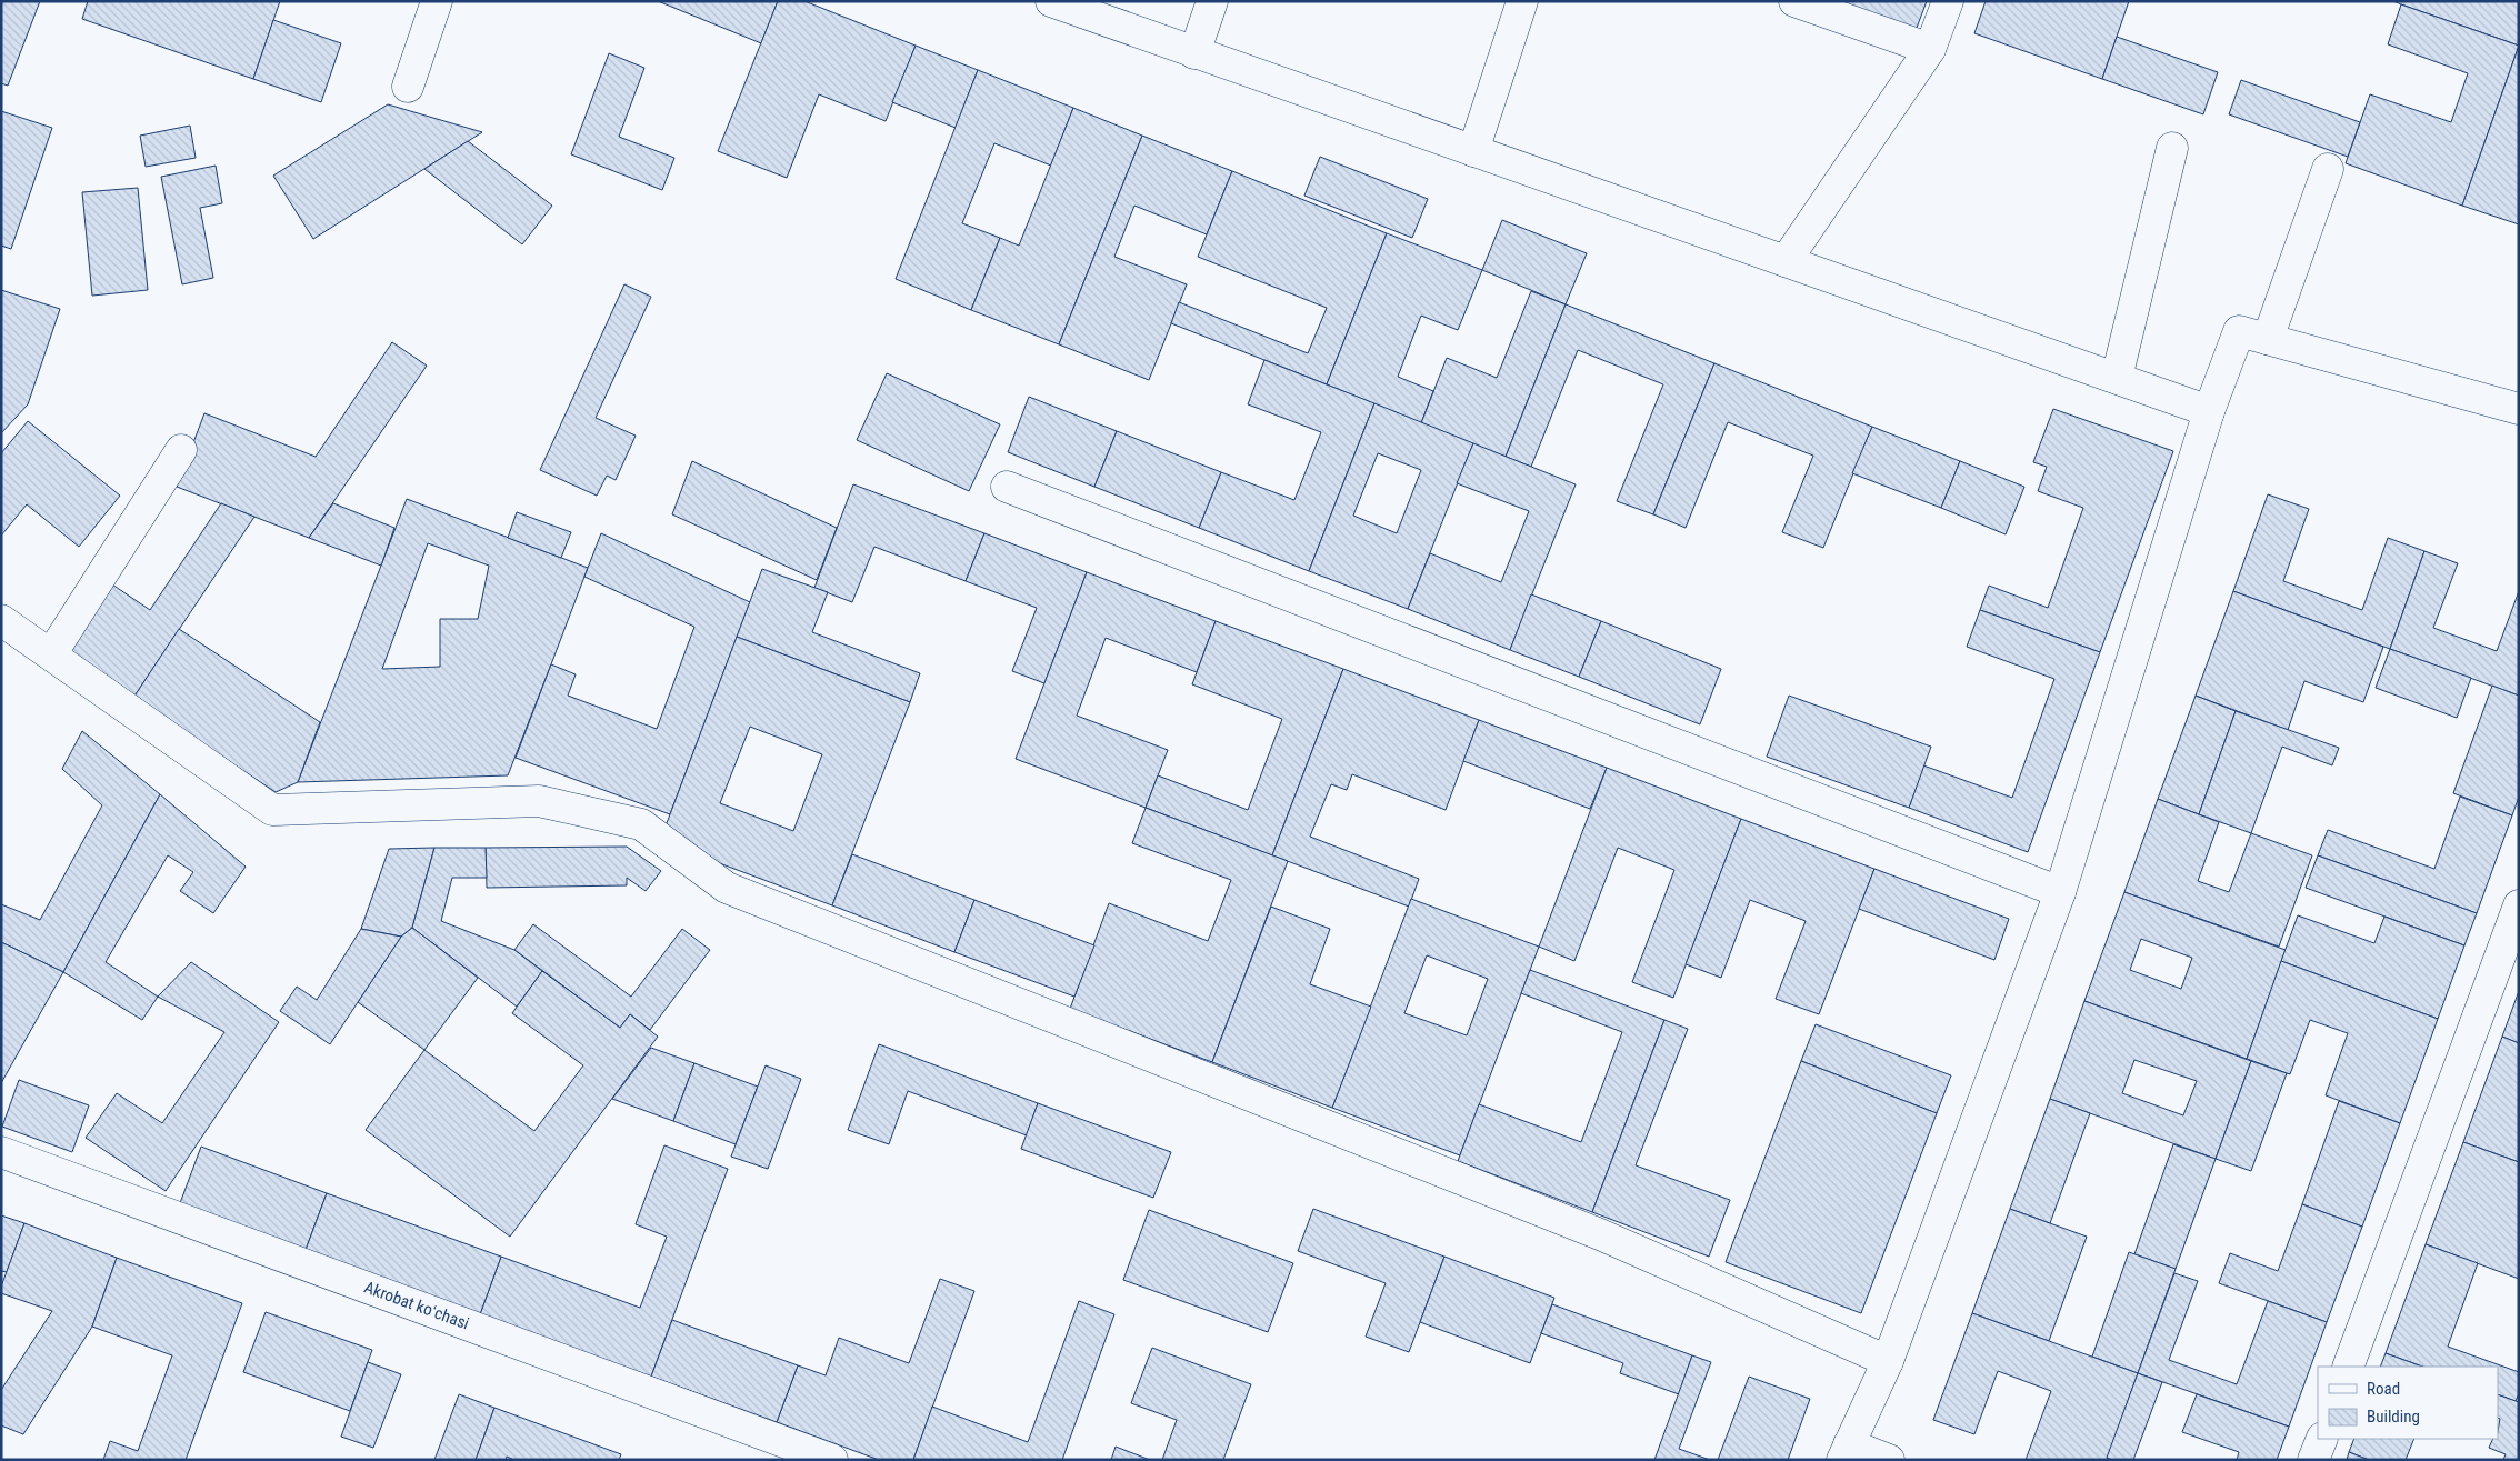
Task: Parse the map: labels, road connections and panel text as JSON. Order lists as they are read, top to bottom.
{
  "streets": {
    "street": ["Akrobat koʻchasi"]
  },
  "legend": ["Road", "Building"]
}
